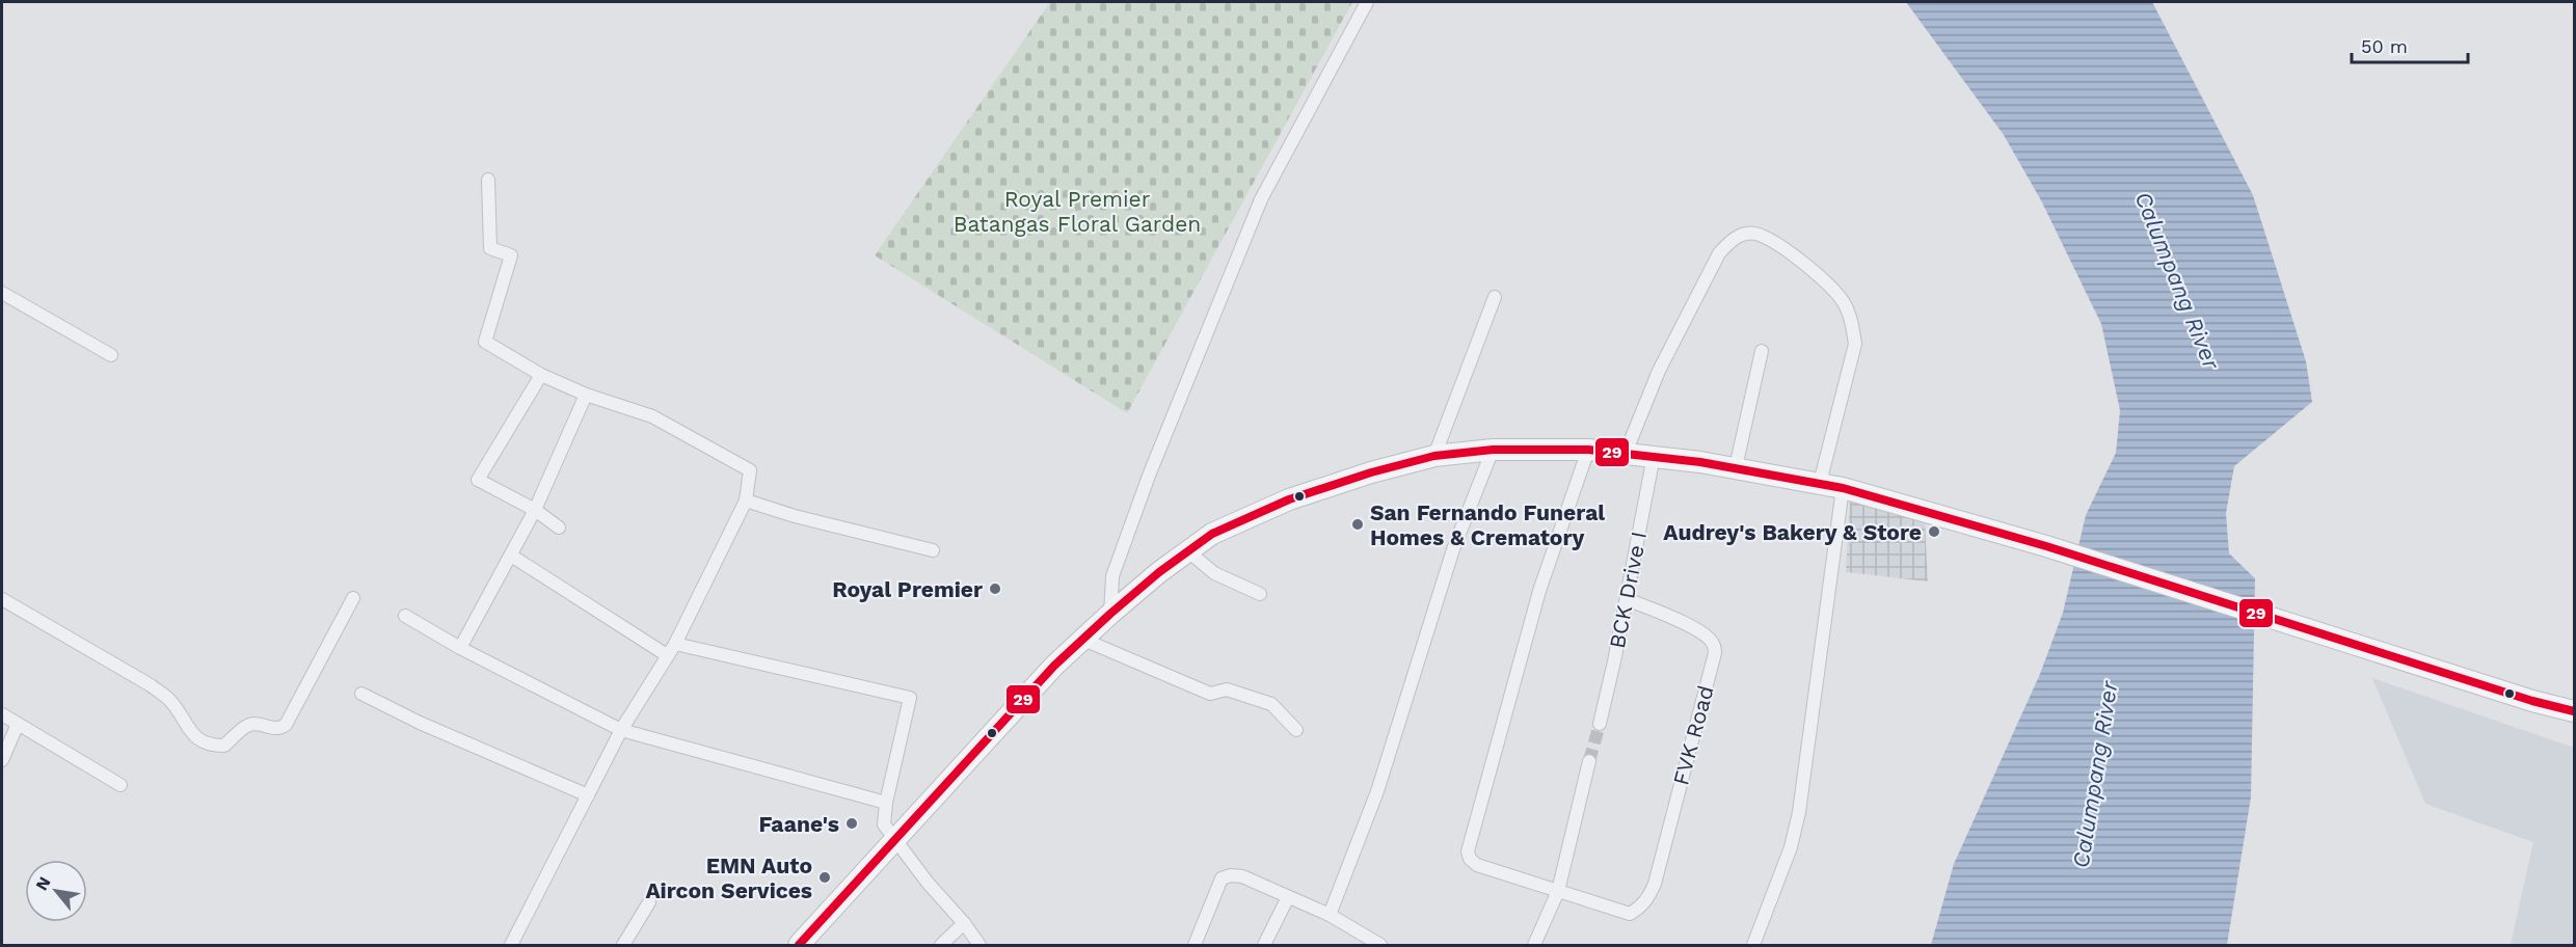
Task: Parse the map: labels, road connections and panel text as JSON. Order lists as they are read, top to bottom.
{
  "streets": {
    "street": ["BCK Drive I", "FVK Road"]
  },
  "crossings": [
    ["BCK Drive I", "FVK Road"]
  ],
  "water": ["Calumpang River"],
  "parks": ["Royal Premier Batangas Floral Garden"],
  "places": [
    "San Fernando Funeral Homes & Crematory",
    "Audrey's Bakery & Store",
    "Royal Premier",
    "Faane's",
    "EMN Auto Aircon Services"
  ],
  "lines": ["transit line 29"],
  "scale_bar": "50 m",
  "north": "top left"
}
